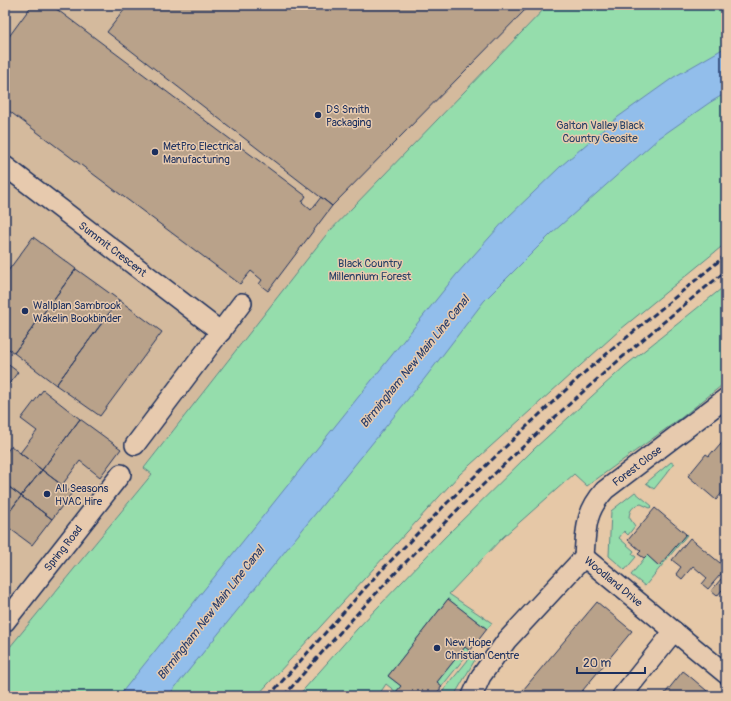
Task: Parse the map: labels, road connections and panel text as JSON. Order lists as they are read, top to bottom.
{
  "streets": {
    "street": [
      "Summit Crescent",
      "Forest Close",
      "Spring Road",
      "Woodland Drive"
    ]
  },
  "crossings": [
    ["Forest Close", "Woodland Drive"]
  ],
  "water": ["Birmingham New Main Line Canal"],
  "parks": ["Galton Valley Black Country Geosite", "Black Country Millennium Forest"],
  "places": [
    "DS Smith Packaging",
    "MetPro Electrical Manufacturing",
    "Wallplan Sambrook Wakelin Bookbinder",
    "All Seasons HVAC Hire",
    "New Hope Christian Centre"
  ],
  "scale_bar": "20 m"
}
